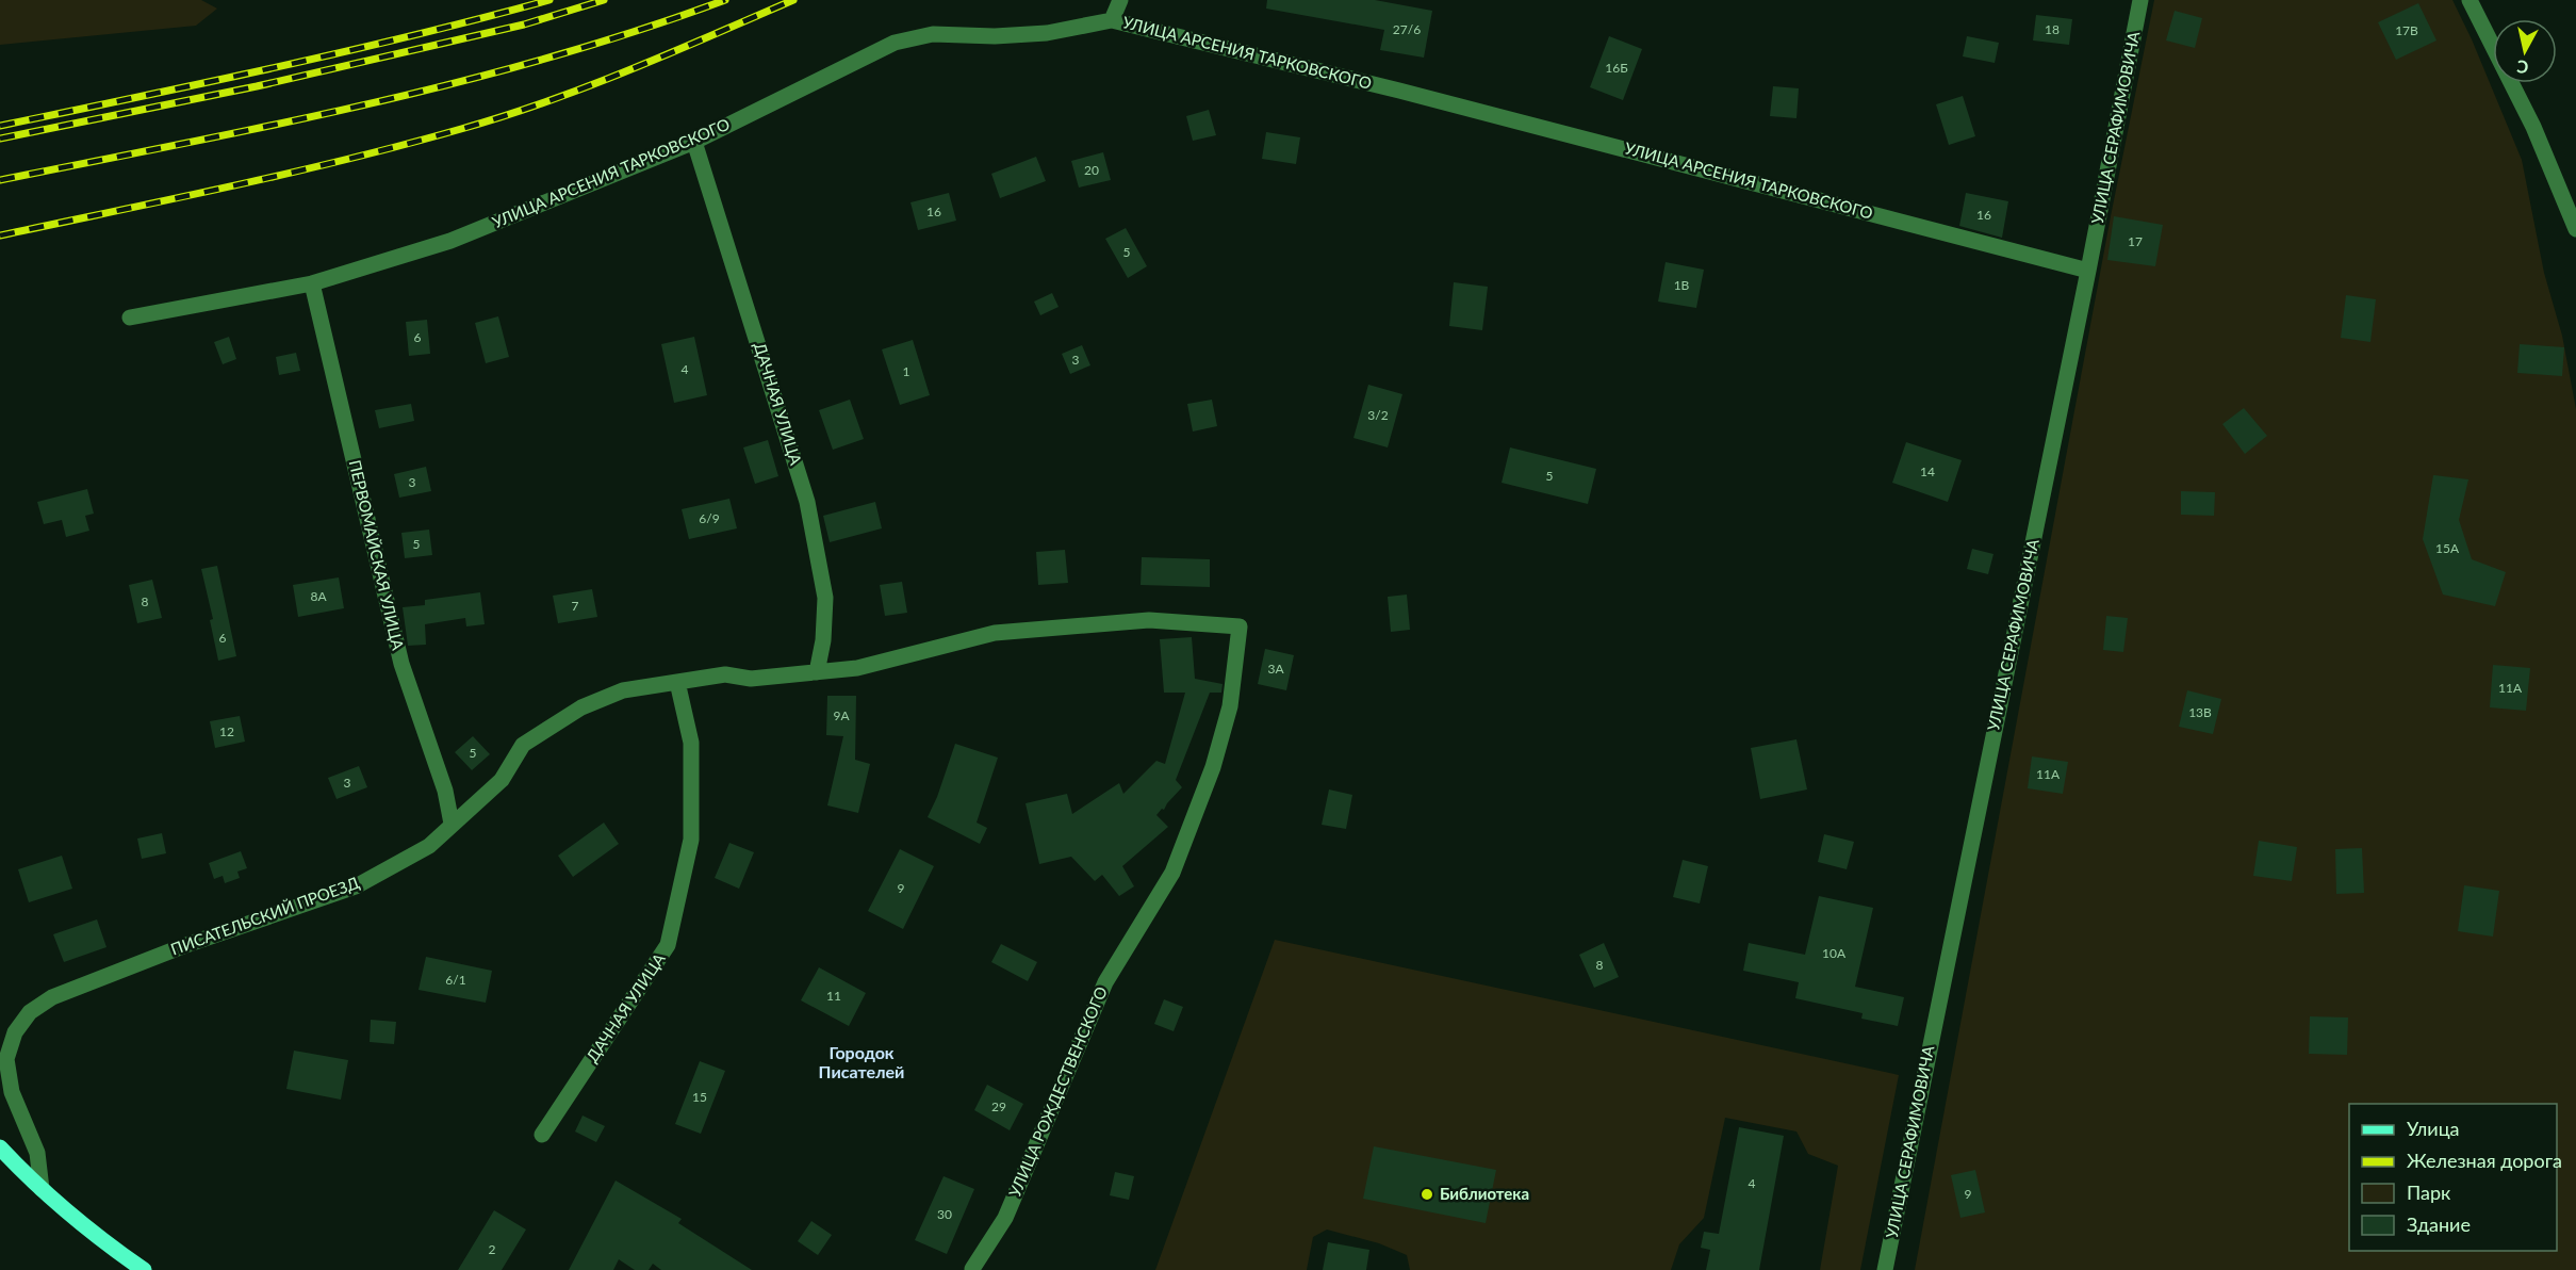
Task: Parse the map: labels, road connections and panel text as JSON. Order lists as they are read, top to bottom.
{
  "streets": {
    "street": [
      "УЛИЦА АРСЕНИЯ ТАРКОВСКОГО",
      "УЛИЦА СЕРАФИМОВИЧА",
      "ДАЧНАЯ УЛИЦА",
      "ПЕРВОМАЙСКАЯ УЛИЦА",
      "ПИСАТЕЛЬСКИЙ ПРОЕЗД",
      "УЛИЦА РОЖДЕСТВЕНСКОГО"
    ]
  },
  "crossings": [
    ["УЛИЦА АРСЕНИЯ ТАРКОВСКОГО", "УЛИЦА СЕРАФИМОВИЧА"],
    ["УЛИЦА АРСЕНИЯ ТАРКОВСКОГО", "ДАЧНАЯ УЛИЦА"],
    ["УЛИЦА АРСЕНИЯ ТАРКОВСКОГО", "ПЕРВОМАЙСКАЯ УЛИЦА"],
    ["ДАЧНАЯ УЛИЦА", "ПИСАТЕЛЬСКИЙ ПРОЕЗД"],
    ["ПЕРВОМАЙСКАЯ УЛИЦА", "ПИСАТЕЛЬСКИЙ ПРОЕЗД"],
    ["ПИСАТЕЛЬСКИЙ ПРОЕЗД", "УЛИЦА РОЖДЕСТВЕНСКОГО"]
  ],
  "districts": ["Городок Писателей"],
  "places": ["Библиотека"],
  "house_numbers": [
    "27/6",
    "18",
    "17В",
    "16Б",
    "20",
    "16",
    "16",
    "17",
    "5",
    "1В",
    "6",
    "3",
    "4",
    "1",
    "3/2",
    "14",
    "5",
    "3",
    "6/9",
    "5",
    "15А",
    "8А",
    "8",
    "7",
    "6",
    "3А",
    "11А",
    "13В",
    "9А",
    "12",
    "5",
    "11А",
    "3",
    "9",
    "10А",
    "8",
    "6/1",
    "11",
    "15",
    "29",
    "4",
    "9",
    "30",
    "2"
  ],
  "legend": [
    "Улица",
    "Железная дорога",
    "Парк",
    "Здание"
  ],
  "north": "bottom"
}
